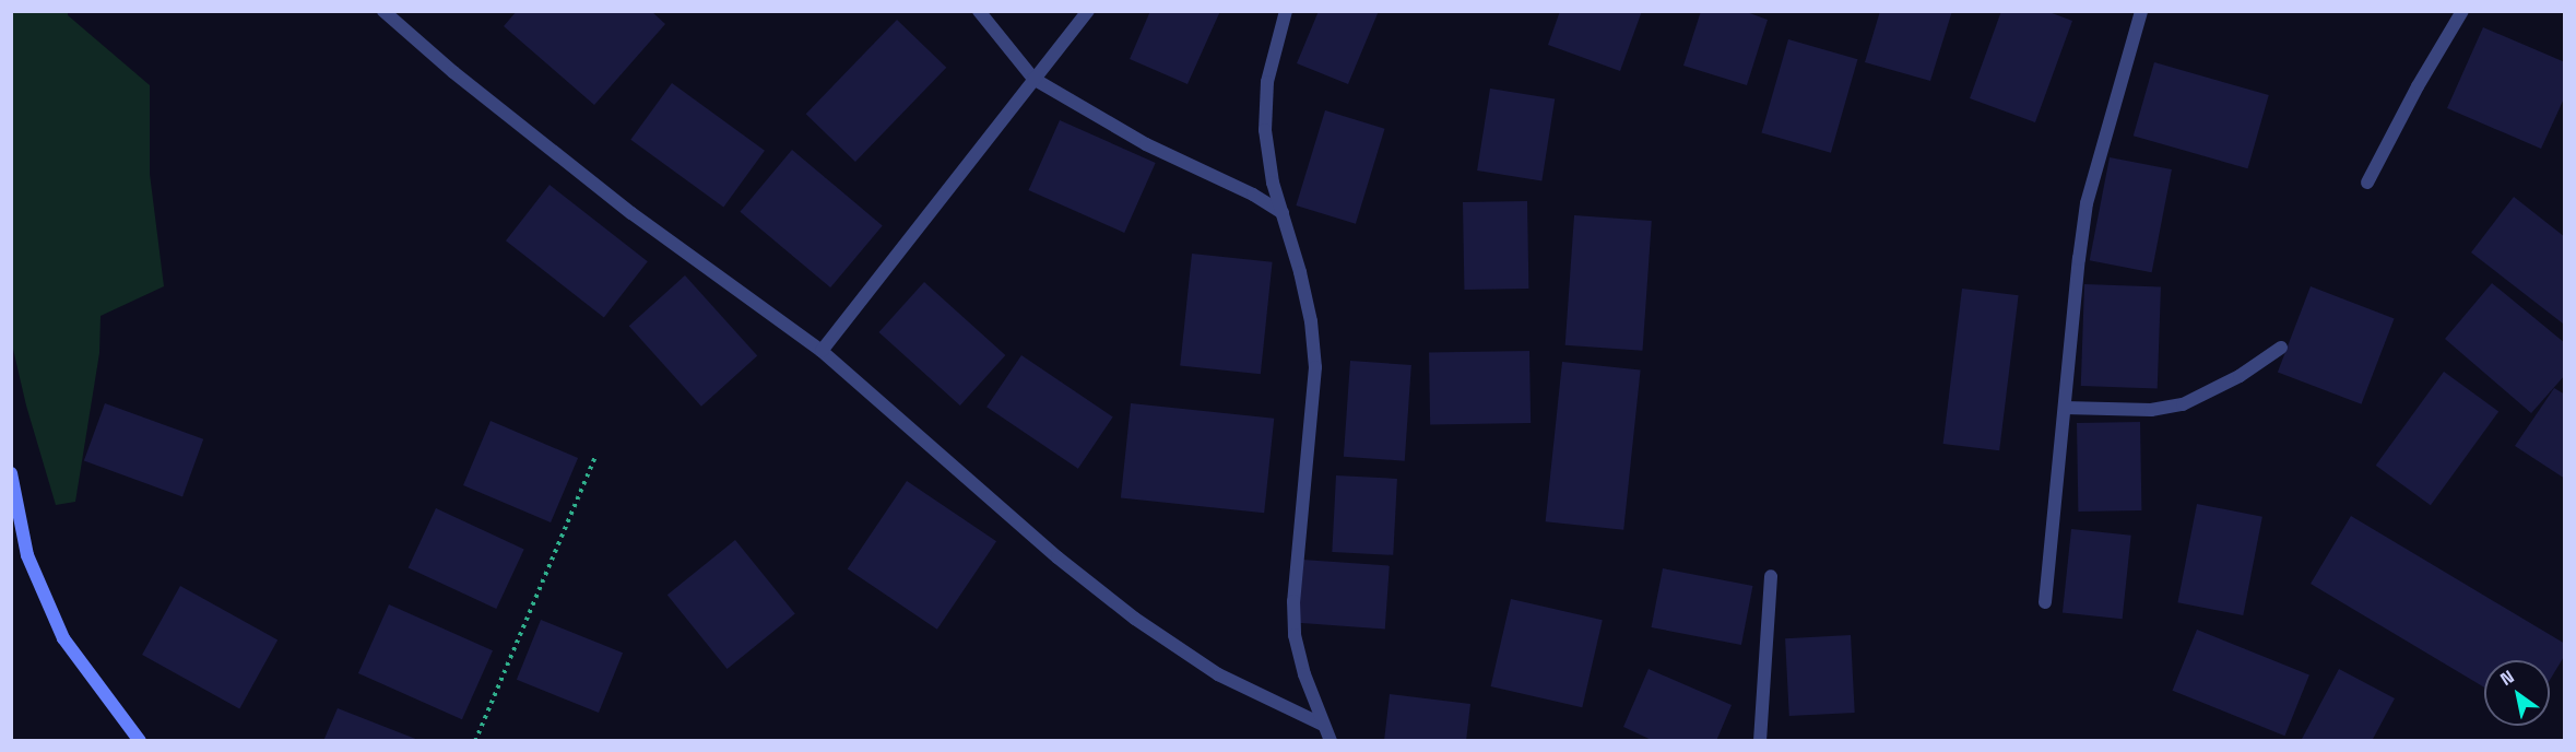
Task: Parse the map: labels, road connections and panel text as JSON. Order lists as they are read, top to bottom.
{
  "north": "top left"
}
